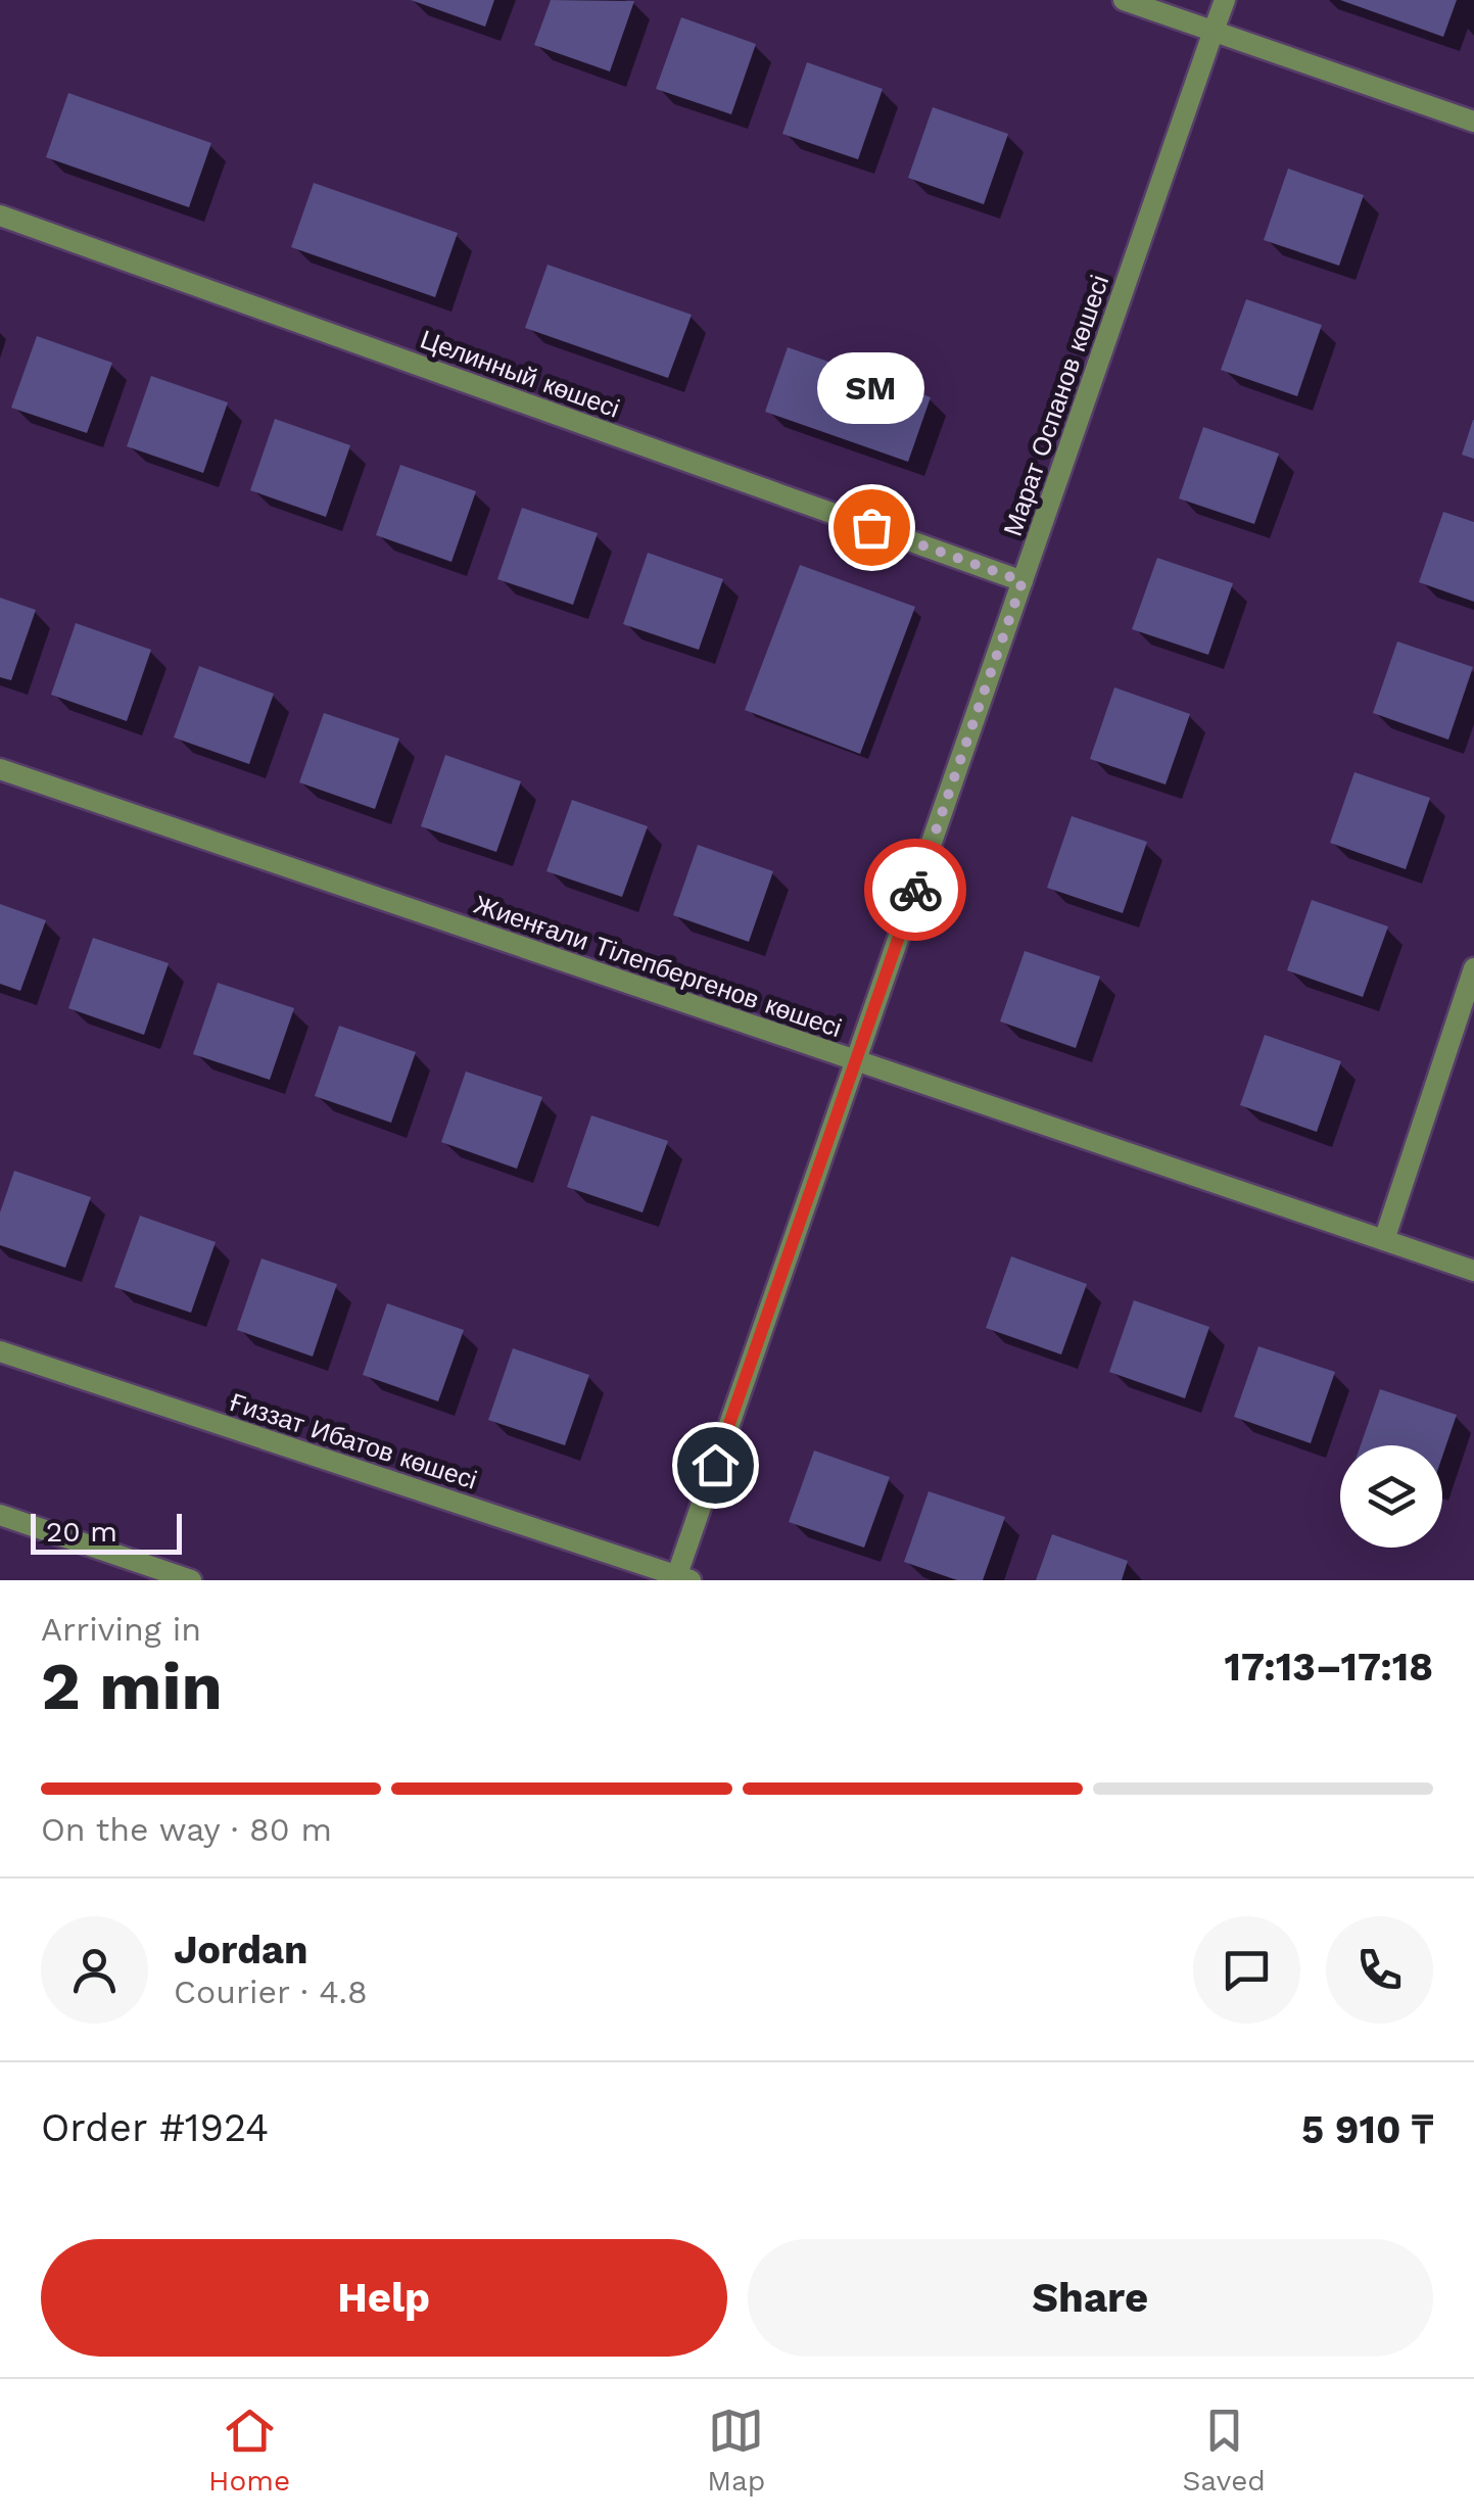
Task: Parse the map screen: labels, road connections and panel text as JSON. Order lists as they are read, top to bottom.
{
  "streets": {
    "street": [
      "Целинный көшесі",
      "Марат Оспанов көшесі",
      "Жиенғали Тілепбергенов көшесі",
      "Ғиззат Ибатов көшесі"
    ]
  },
  "crossings": [
    ["Целинный көшесі", "Марат Оспанов көшесі"],
    ["Марат Оспанов көшесі", "Жиенғали Тілепбергенов көшесі"],
    ["Марат Оспанов көшесі", "Ғиззат Ибатов көшесі"]
  ],
  "places": ["SM"],
  "scale_bar": "20 m",
  "page": {
    "bubble": "SM",
    "scale": "20 m",
    "heading": ["2 min", "Arriving in", "17:13–17:18"],
    "panel": [
      "Jordan",
      "Courier · 4.8",
      "Order #1924",
      "5 910 ₸"
    ],
    "bar": "On the way · 80 m",
    "buttons": ["Help", "Share"],
    "tabs": ["Home", "Map", "Saved"]
  }
}
